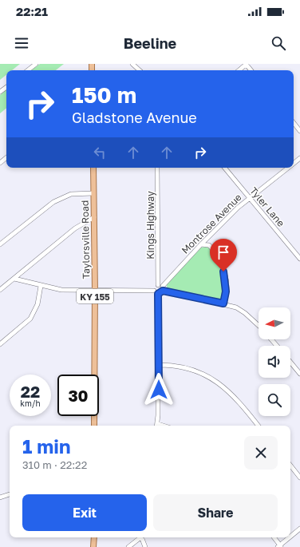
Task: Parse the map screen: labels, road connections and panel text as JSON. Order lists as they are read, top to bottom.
{
  "streets": {
    "main road": ["Taylorsville Road", "KY 155"],
    "street": ["Tyler Lane", "Montrose Avenue", "Kings Highway"]
  },
  "crossings": [
    ["Tyler Lane", "Montrose Avenue"]
  ],
  "north": "left",
  "page": {
    "status": "22:21",
    "header": "Beeline",
    "turn": ["150 m", "Gladstone Avenue"],
    "speed": "22 km/h",
    "limit": "30",
    "heading": ["1 min", "310 m · 22:22"],
    "buttons": ["Exit", "Share"]
  }
}
